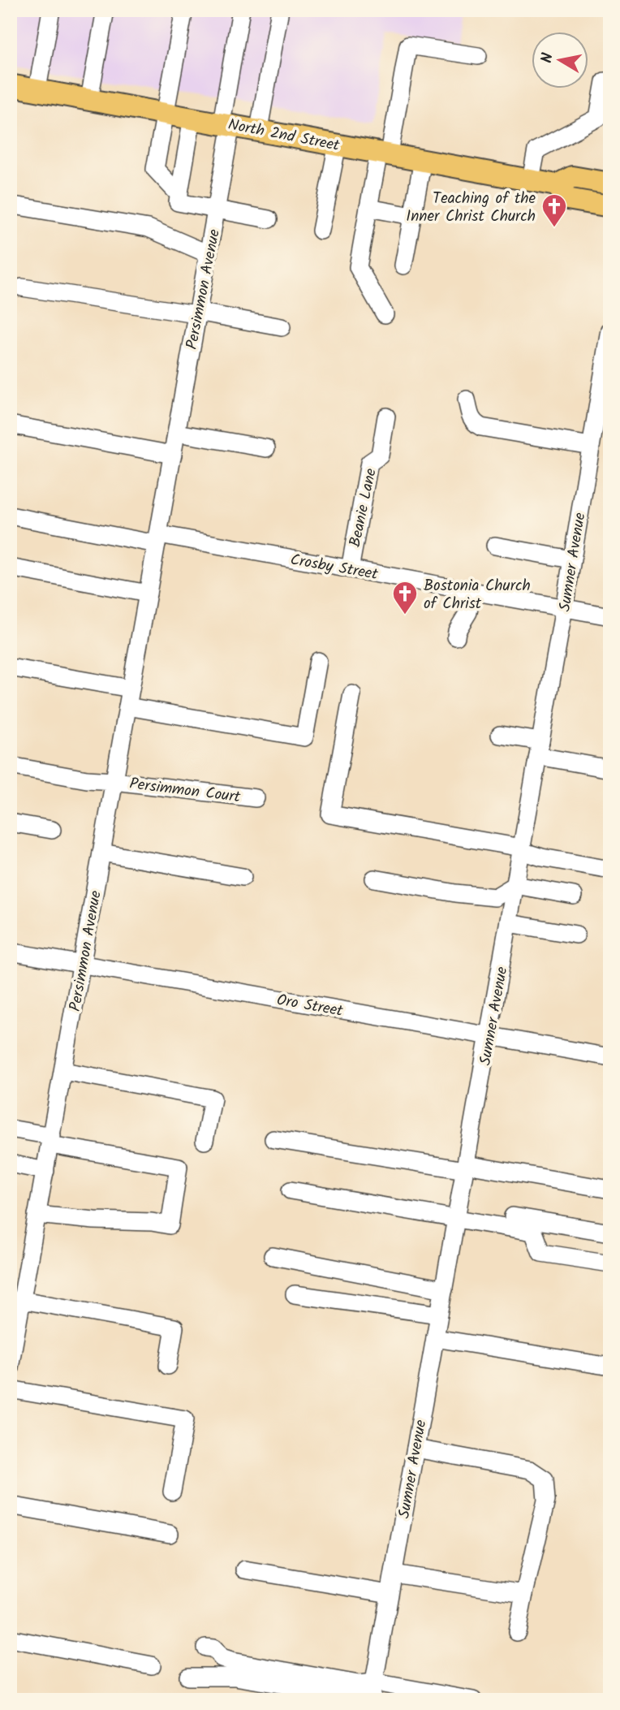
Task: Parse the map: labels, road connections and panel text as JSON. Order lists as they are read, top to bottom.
{
  "streets": {
    "main road": ["North 2nd Street"],
    "street": [
      "Persimmon Avenue",
      "Beanie Lane",
      "Sumner Avenue",
      "Crosby Street",
      "Persimmon Court",
      "Oro Street"
    ]
  },
  "crossings": [
    ["North 2nd Street", "Persimmon Avenue"],
    ["Persimmon Avenue", "Crosby Street"],
    ["Persimmon Avenue", "Persimmon Court"],
    ["Persimmon Avenue", "Oro Street"],
    ["Beanie Lane", "Crosby Street"],
    ["Sumner Avenue", "Crosby Street"],
    ["Sumner Avenue", "Oro Street"]
  ],
  "places": {
    "church": ["Teaching of the Inner Christ Church", "Bostonia Church of Christ"]
  },
  "north": "left"
}
